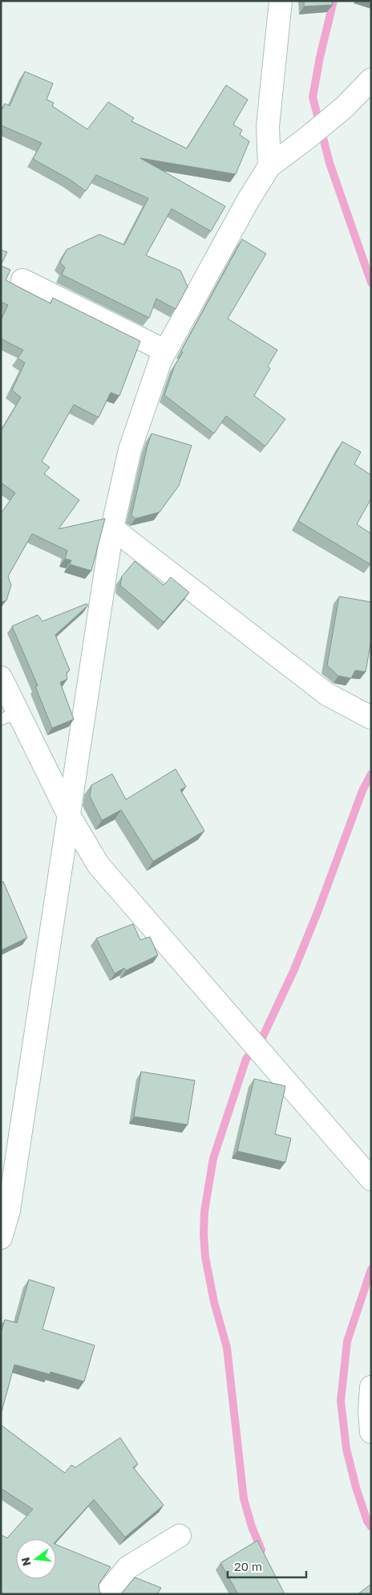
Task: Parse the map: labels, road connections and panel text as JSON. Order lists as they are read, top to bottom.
{
  "scale_bar": "20 m",
  "north": "left"
}
